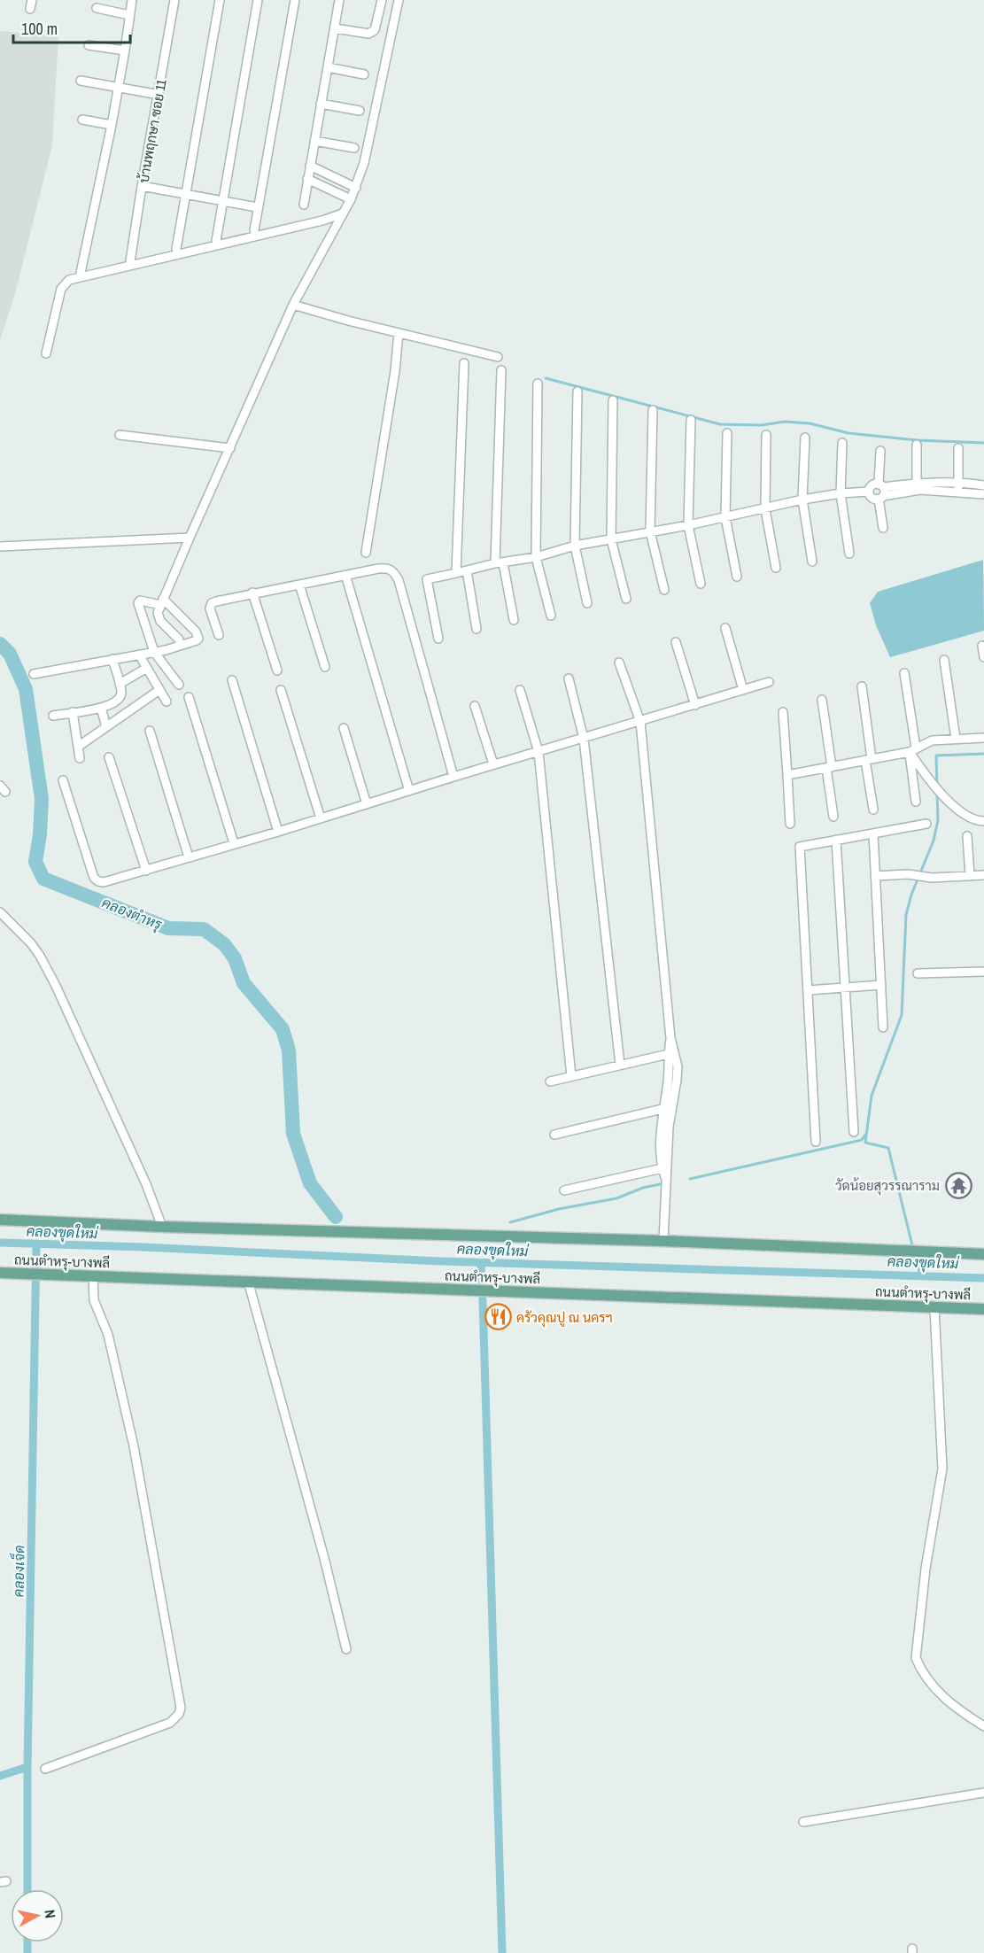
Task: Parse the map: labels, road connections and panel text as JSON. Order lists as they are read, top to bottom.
{
  "streets": {
    "main road": ["ถนนตำหรุ-บางพลี"],
    "street": ["บ้านพฤกษา ซอย 11"]
  },
  "water": ["คลองตำหรุ", "คลองขุดใหม่", "คลองเจ็ด"],
  "places": {
    "temple": ["วัดน้อยสุวรรณาราม"],
    "restaurant": ["ครัวคุณปู ณ นครฯ"]
  },
  "scale_bar": "100 m",
  "north": "right"
}
